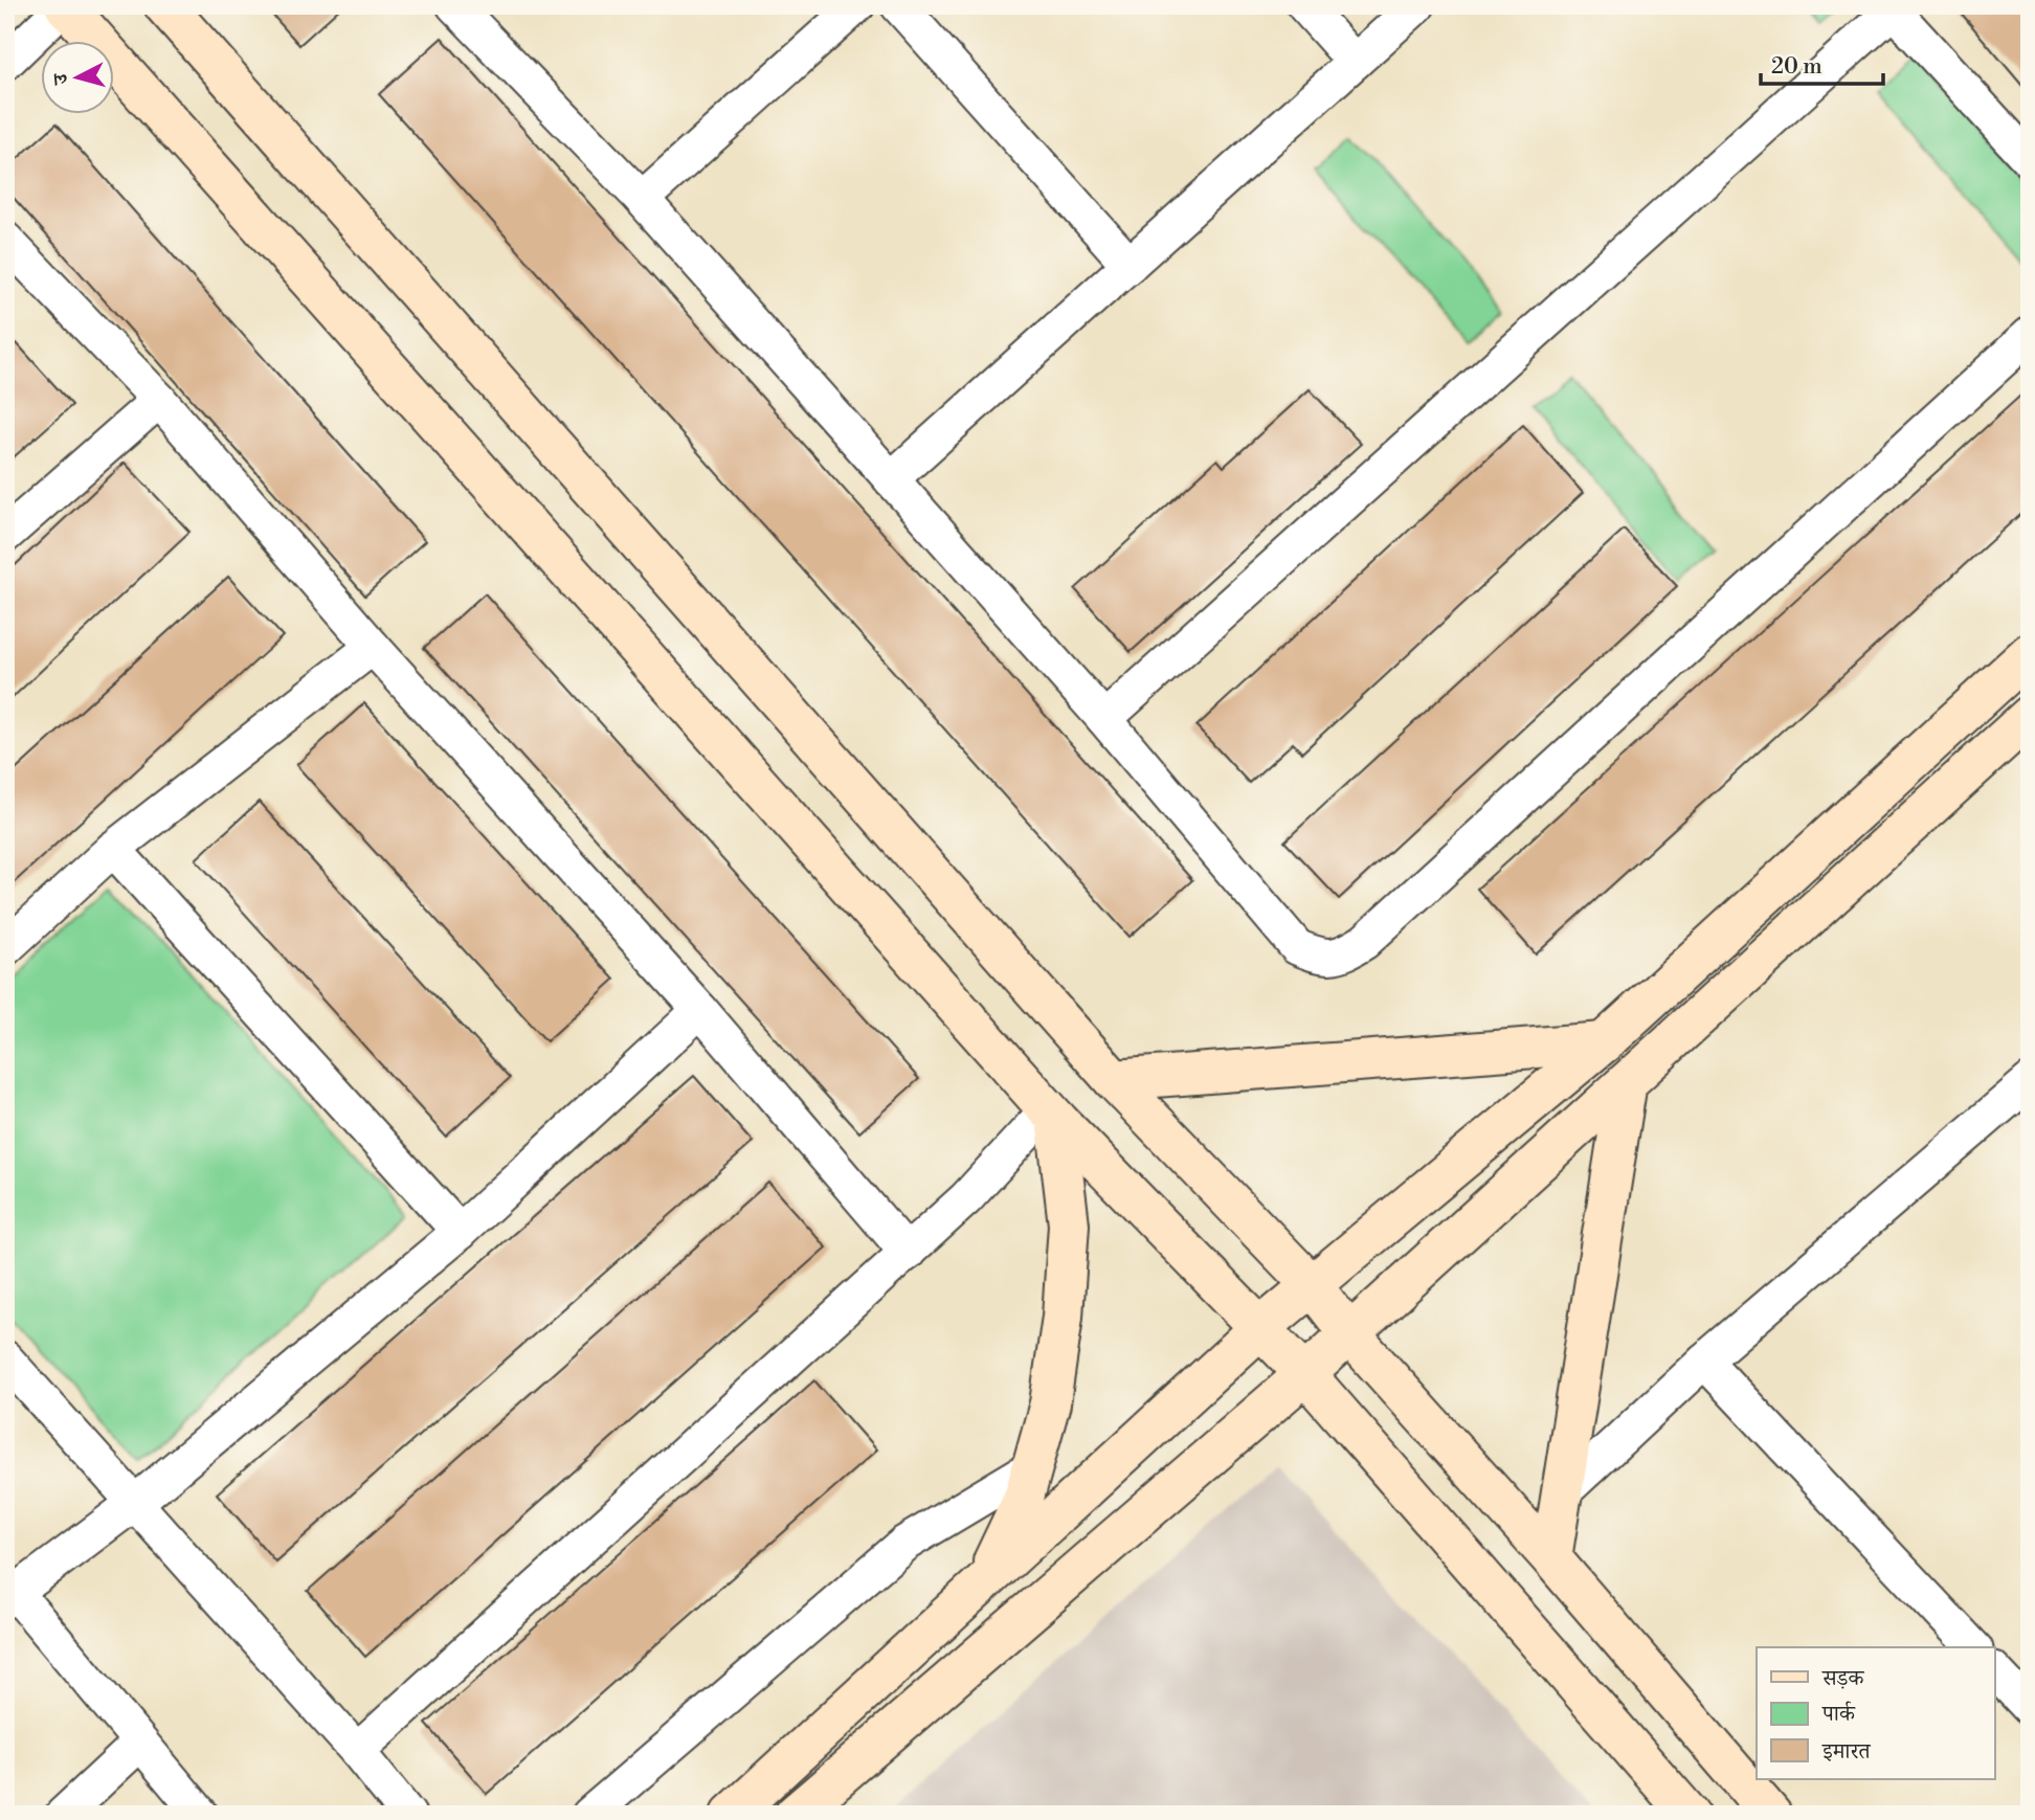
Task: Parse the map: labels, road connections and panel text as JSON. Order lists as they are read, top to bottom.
{
  "legend": ["सड़क", "पार्क", "इमारत"],
  "scale_bar": "20 m",
  "north": "left"
}
